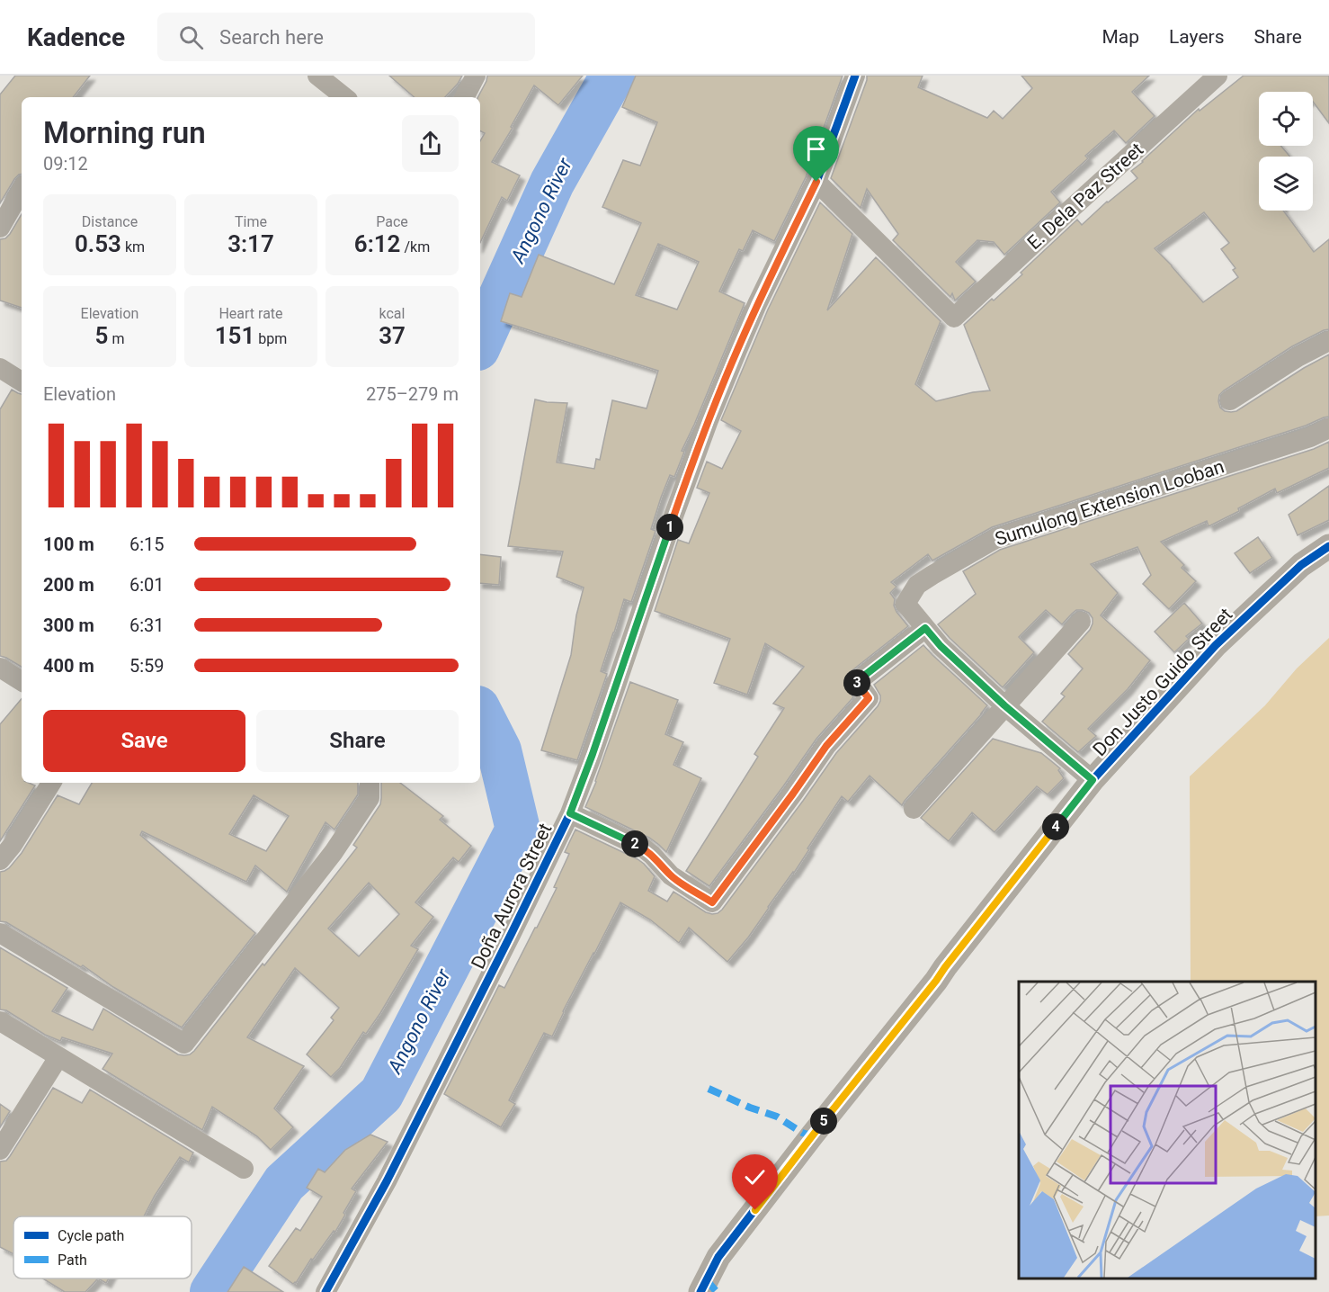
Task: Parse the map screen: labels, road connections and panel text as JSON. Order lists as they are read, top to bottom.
{
  "streets": {
    "street": [
      "E. Dela Paz Street",
      "Sumulong Extension Looban",
      "Don Justo Guido Street",
      "Doña Aurora Street"
    ]
  },
  "crossings": [
    ["E. Dela Paz Street", "Doña Aurora Street"],
    ["Sumulong Extension Looban", "Don Justo Guido Street"]
  ],
  "water": ["Angono River"],
  "legend": ["Cycle path", "Path"],
  "page": {
    "header": "Kadence",
    "search": "Search here",
    "nav": ["Map", "Layers", "Share"],
    "heading": ["Morning run", "09:12"],
    "stats": [
      ["Distance", "0.53 km"],
      ["Time", "3:17"],
      ["Pace", "6:12 /km"],
      ["Elevation", "5 m"],
      ["Heart rate", "151 bpm"],
      ["kcal", "37"]
    ],
    "chart": ["Elevation", "275–279 m"],
    "pins": [
      "1",
      "3",
      "4",
      "2",
      "5"
    ],
    "list": [
      {
        "name": "100 m",
        "note": "6:15"
      },
      {
        "name": "200 m",
        "note": "6:01"
      },
      {
        "name": "300 m",
        "note": "6:31"
      },
      {
        "name": "400 m",
        "note": "5:59"
      }
    ],
    "buttons": ["Save", "Share"]
  }
}
